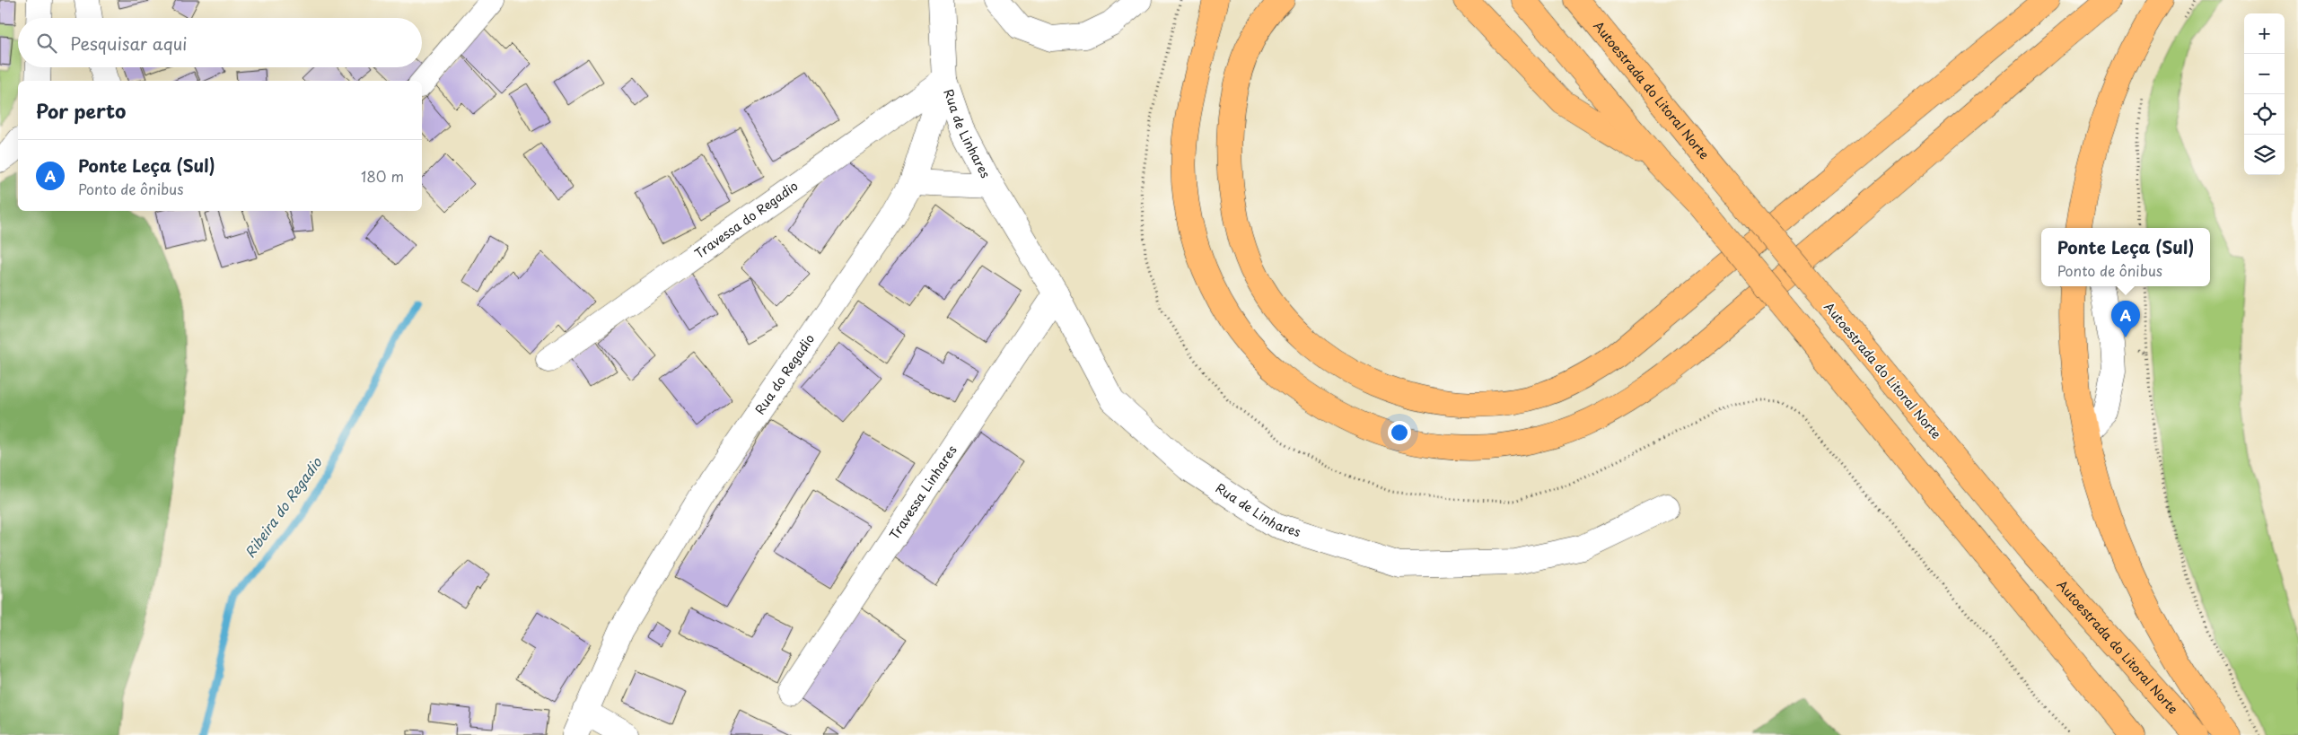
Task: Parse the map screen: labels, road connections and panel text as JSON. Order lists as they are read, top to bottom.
{
  "streets": {
    "highway": ["Autoestrada do Litoral Norte"],
    "street": [
      "Rua de Linhares",
      "Travessa do Regadio",
      "Rua do Regadio",
      "Travessa Linhares"
    ]
  },
  "crossings": [
    ["Rua de Linhares", "Travessa do Regadio"],
    ["Rua de Linhares", "Rua do Regadio"],
    ["Rua de Linhares", "Travessa Linhares"],
    ["Travessa do Regadio", "Rua do Regadio"]
  ],
  "water": ["Ribeira do Regadio"],
  "page": {
    "map_buttons": ["+", "−"],
    "search": "Pesquisar aqui",
    "heading": "Por perto",
    "list": [
      {
        "mark": "A",
        "name": "Ponte Leça (Sul)",
        "note": "Ponto de ônibus",
        "value": "180 m"
      }
    ],
    "popup": ["Ponte Leça (Sul)", "Ponto de ônibus"],
    "pins": "A"
  }
}
